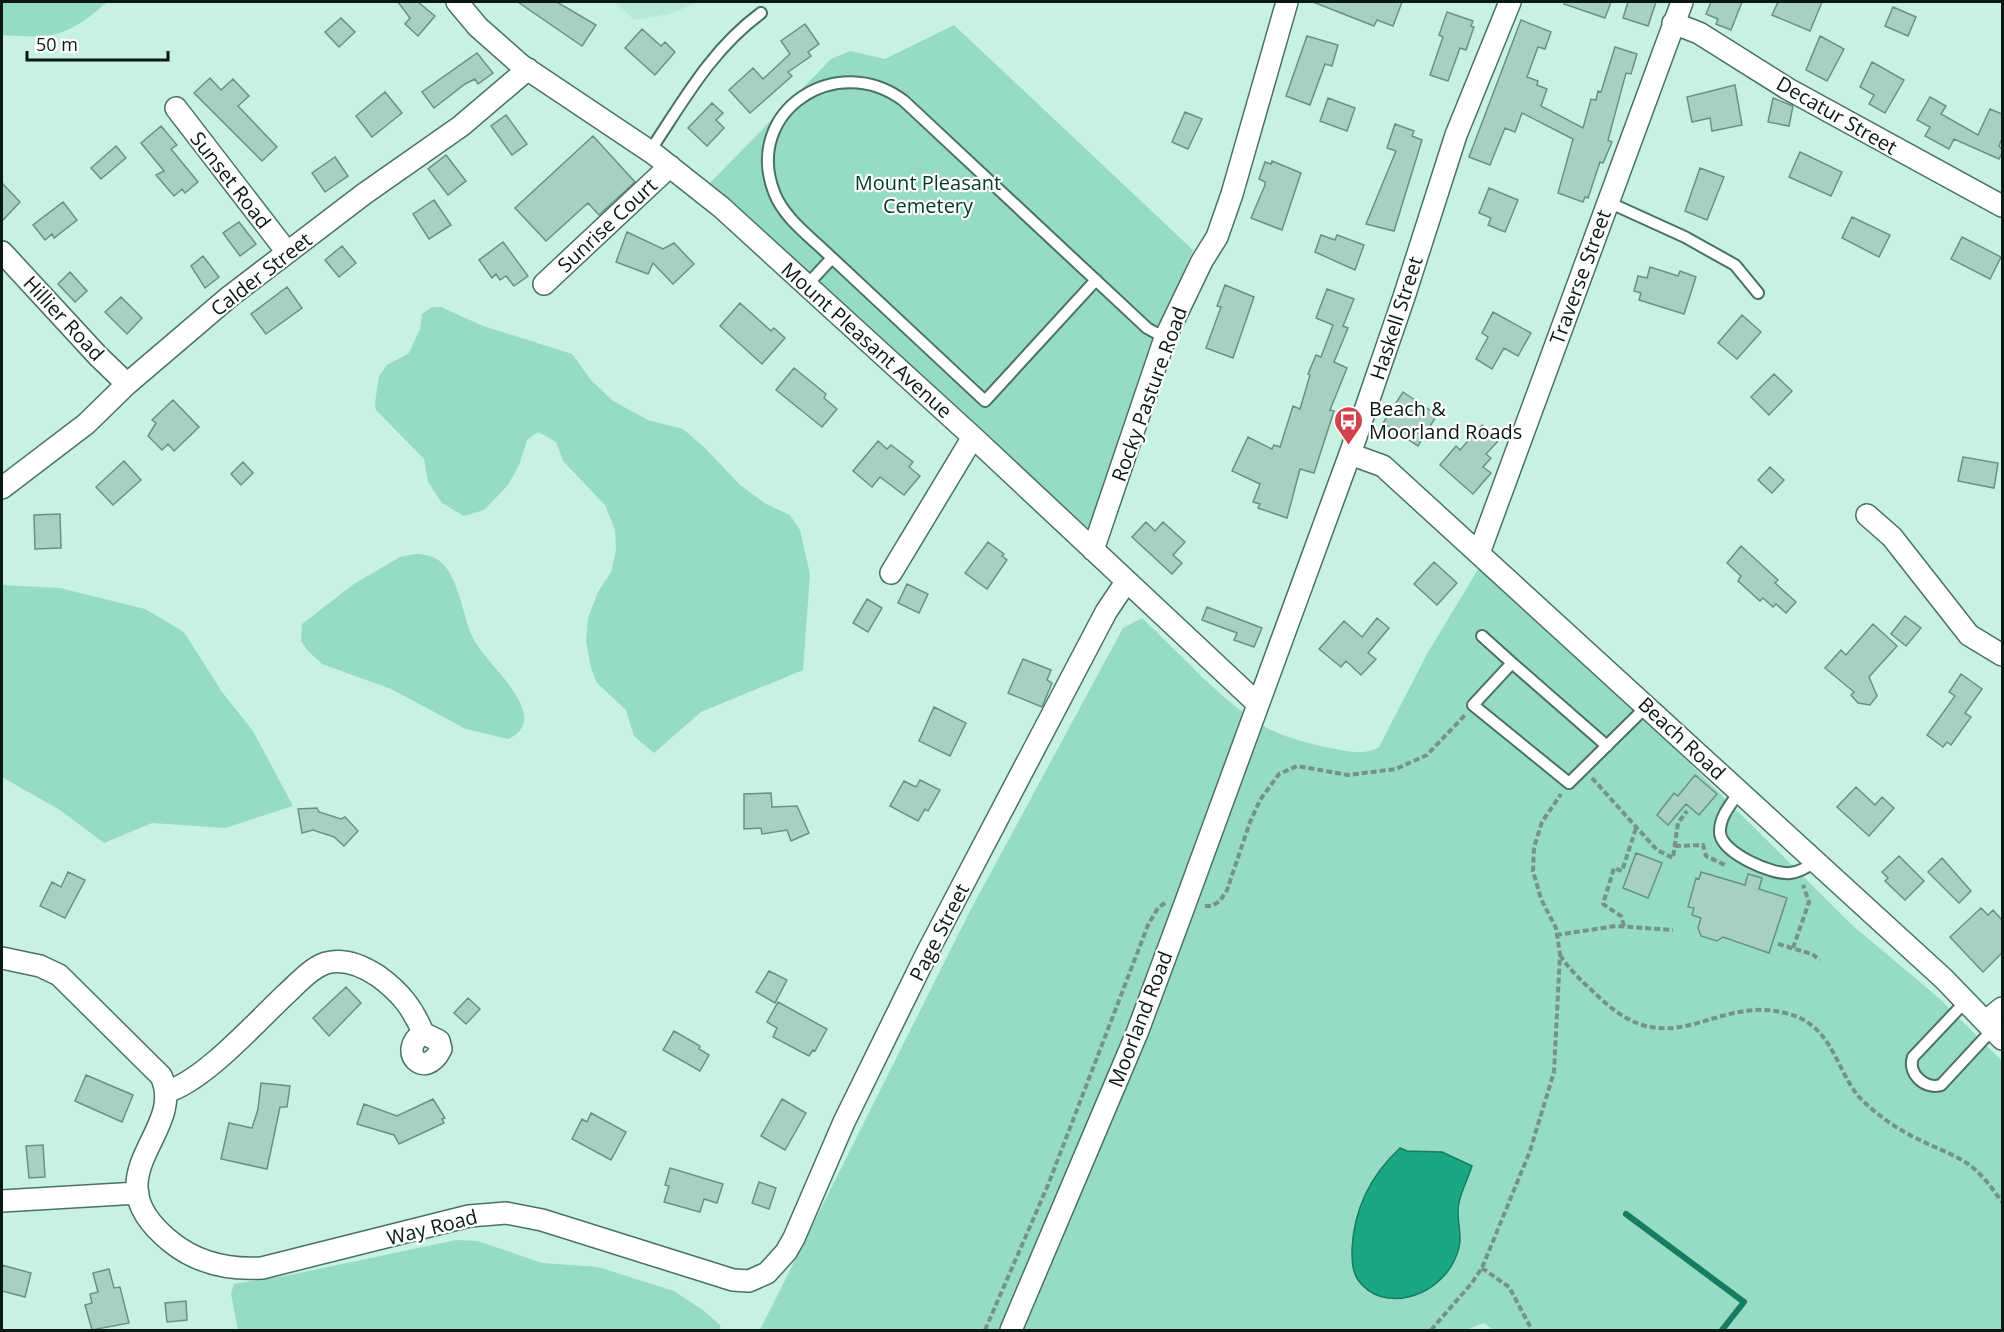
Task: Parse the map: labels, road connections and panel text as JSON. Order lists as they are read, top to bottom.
{
  "streets": {
    "street": [
      "Decatur Street",
      "Sunset Road",
      "Sunrise Court",
      "Calder Street",
      "Traverse Street",
      "Hillier Road",
      "Haskell Street",
      "Mount Pleasant Avenue",
      "Rocky Pasture Road",
      "Beach Road",
      "Page Street",
      "Moorland Road",
      "Way Road"
    ]
  },
  "crossings": [
    ["Decatur Street", "Traverse Street"],
    ["Sunset Road", "Calder Street"],
    ["Sunrise Court", "Mount Pleasant Avenue"],
    ["Calder Street", "Hillier Road"],
    ["Calder Street", "Mount Pleasant Avenue"],
    ["Traverse Street", "Beach Road"],
    ["Haskell Street", "Mount Pleasant Avenue"],
    ["Haskell Street", "Beach Road"],
    ["Haskell Street", "Moorland Road"],
    ["Mount Pleasant Avenue", "Rocky Pasture Road"],
    ["Mount Pleasant Avenue", "Page Street"],
    ["Mount Pleasant Avenue", "Moorland Road"],
    ["Page Street", "Way Road"]
  ],
  "parks": ["Mount Pleasant Cemetery"],
  "places": {
    "bus stop": ["Beach & Moorland Roads"]
  },
  "scale_bar": "50 m"
}
